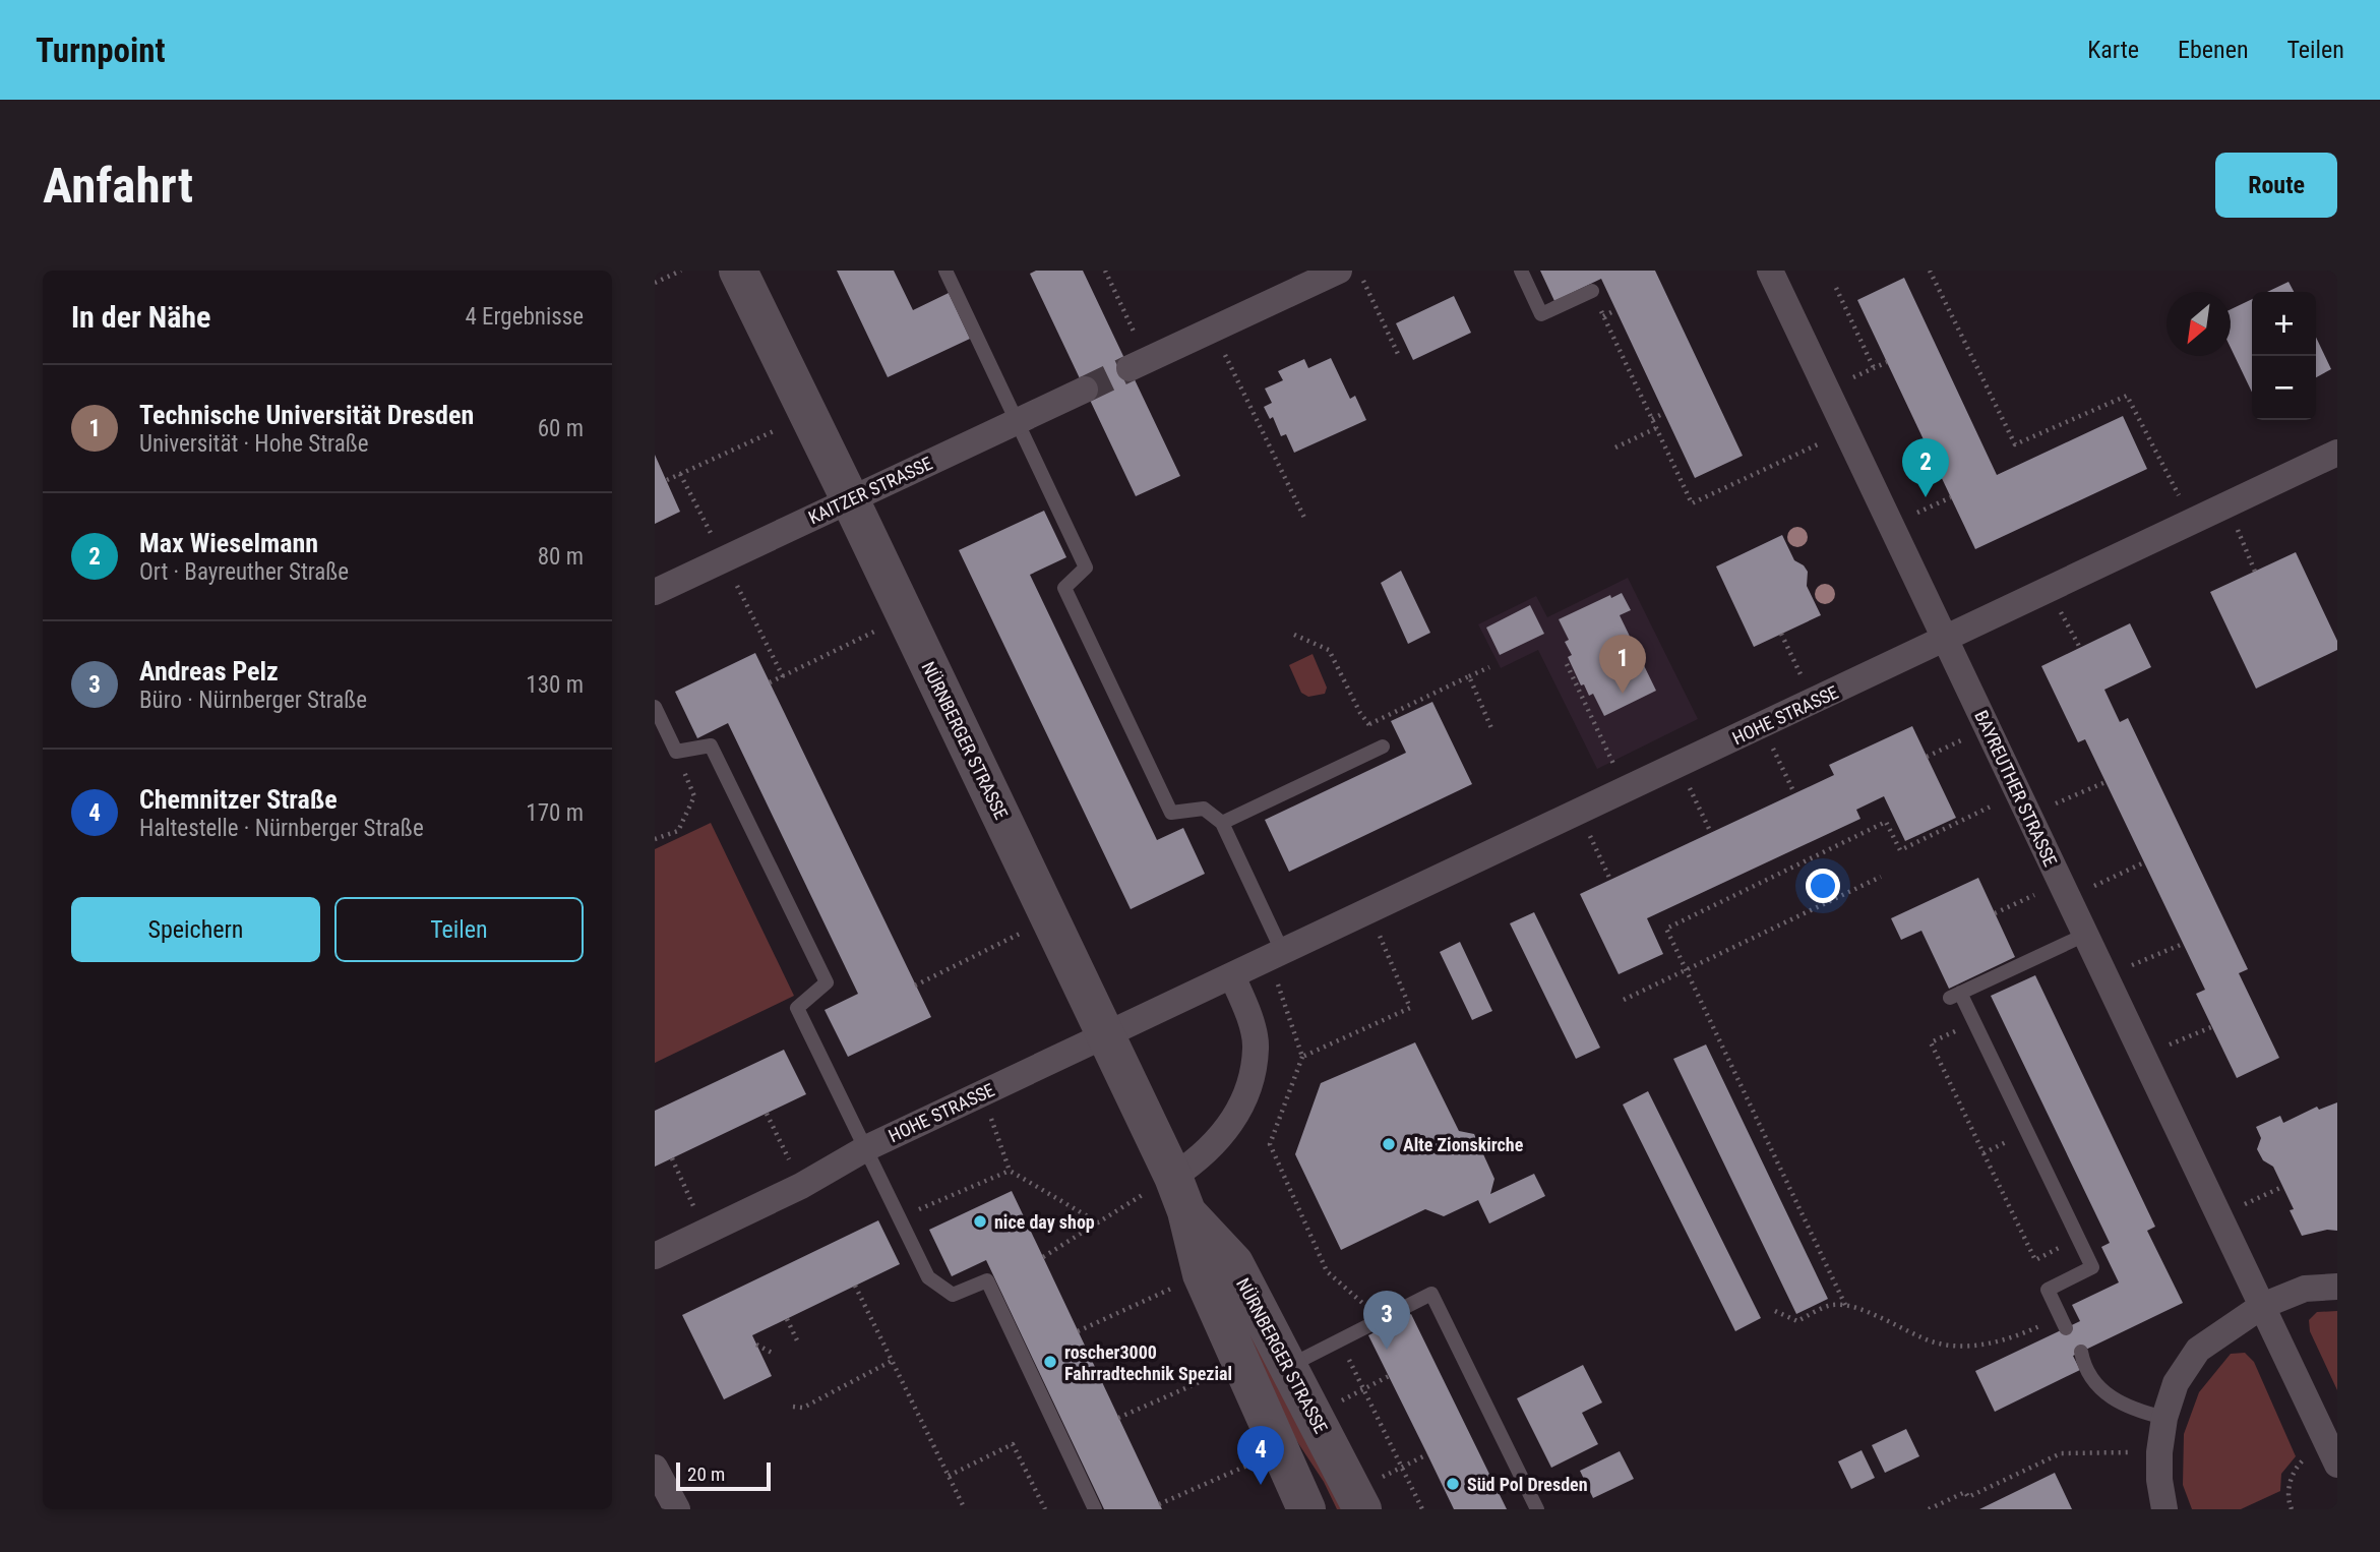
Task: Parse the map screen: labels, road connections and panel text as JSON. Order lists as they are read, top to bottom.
{
  "streets": {
    "main road": ["NÜRNBERGER STRASSE"],
    "street": ["KAITZER STRASSE", "HOHE STRASSE", "BAYREUTHER STRASSE"]
  },
  "crossings": [
    ["KAITZER STRASSE", "NÜRNBERGER STRASSE"],
    ["HOHE STRASSE", "NÜRNBERGER STRASSE"],
    ["HOHE STRASSE", "BAYREUTHER STRASSE"]
  ],
  "places": [
    "Alte Zionskirche",
    "nice day shop",
    "roscher3000 Fahrradtechnik Spezial",
    "Süd Pol Dresden"
  ],
  "scale_bar": "20 m",
  "north": "bottom left",
  "page": {
    "header": "Turnpoint",
    "nav": ["Karte", "Ebenen", "Teilen"],
    "buttons": [
      "Route",
      ["Speichern", "Teilen"]
    ],
    "title": "Anfahrt",
    "heading": ["In der Nähe", "4 Ergebnisse"],
    "map_buttons": ["+", "−"],
    "list": [
      {
        "mark": "1",
        "name": "Technische Universität Dresden",
        "note": "Universität · Hohe Straße",
        "value": "60 m"
      },
      {
        "mark": "2",
        "name": "Max Wieselmann",
        "note": "Ort · Bayreuther Straße",
        "value": "80 m"
      },
      {
        "mark": "3",
        "name": "Andreas Pelz",
        "note": "Büro · Nürnberger Straße",
        "value": "130 m"
      },
      {
        "mark": "4",
        "name": "Chemnitzer Straße",
        "note": "Haltestelle · Nürnberger Straße",
        "value": "170 m"
      }
    ],
    "pins": [
      "2",
      "1",
      "3",
      "4"
    ],
    "scale": "20 m"
  }
}
